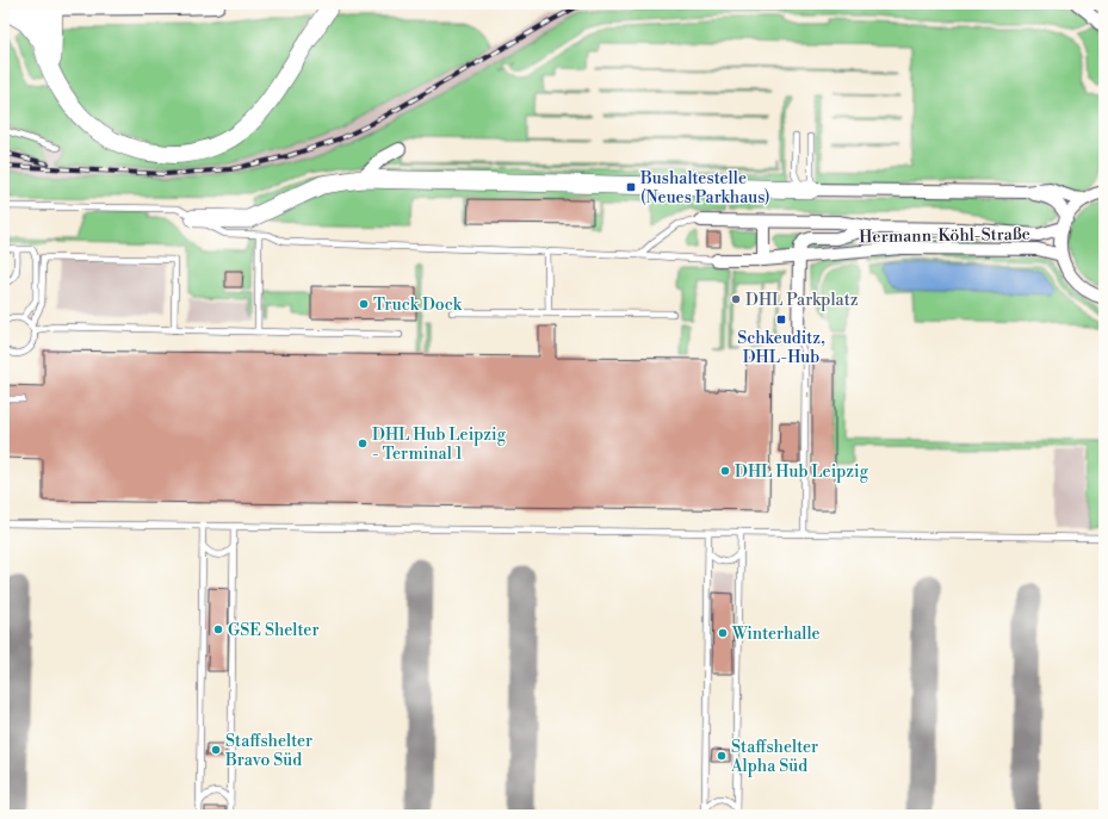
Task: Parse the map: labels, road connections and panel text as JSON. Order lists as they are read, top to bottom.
{
  "streets": {
    "street": ["Hermann-Köhl-Straße"]
  },
  "places": {
    "transit": ["Bushaltestelle (Neues Parkhaus)", "Schkeuditz, DHL-Hub"],
    "other": [
      "DHL Parkplatz",
      "Truck Dock",
      "DHL Hub Leipzig - Terminal 1",
      "DHL Hub Leipzig",
      "GSE Shelter",
      "Winterhalle",
      "Staffshelter Bravo Süd",
      "Staffshelter Alpha Süd"
    ]
  }
}
